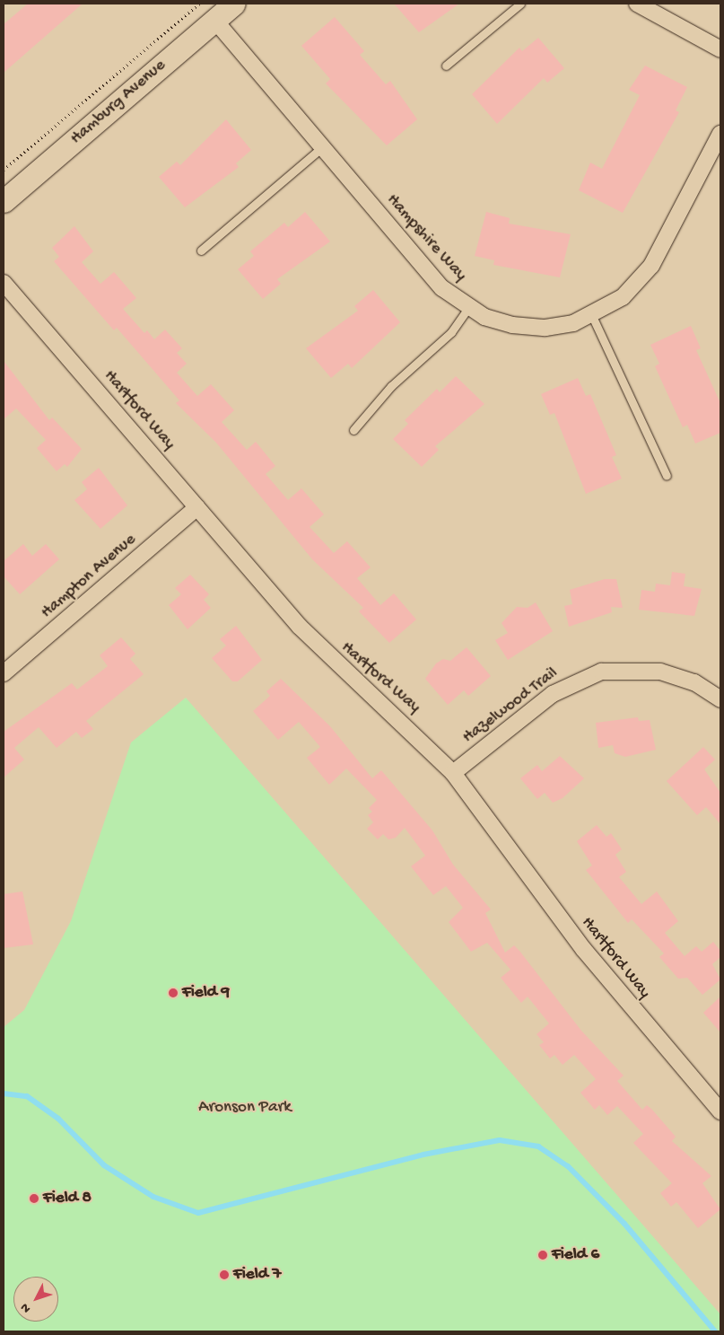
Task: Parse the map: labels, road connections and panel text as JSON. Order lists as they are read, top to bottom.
{
  "streets": {
    "street": [
      "Hamburg Avenue",
      "Hampshire Way",
      "Hartford Way",
      "Hampton Avenue",
      "Hazelwood Trail"
    ]
  },
  "crossings": [
    ["Hamburg Avenue", "Hampshire Way"],
    ["Hartford Way", "Hampton Avenue"],
    ["Hartford Way", "Hazelwood Trail"]
  ],
  "parks": ["Aronson Park"],
  "places": [
    "Field 9",
    "Field 8",
    "Field 6",
    "Field 7"
  ],
  "north": "bottom left"
}
